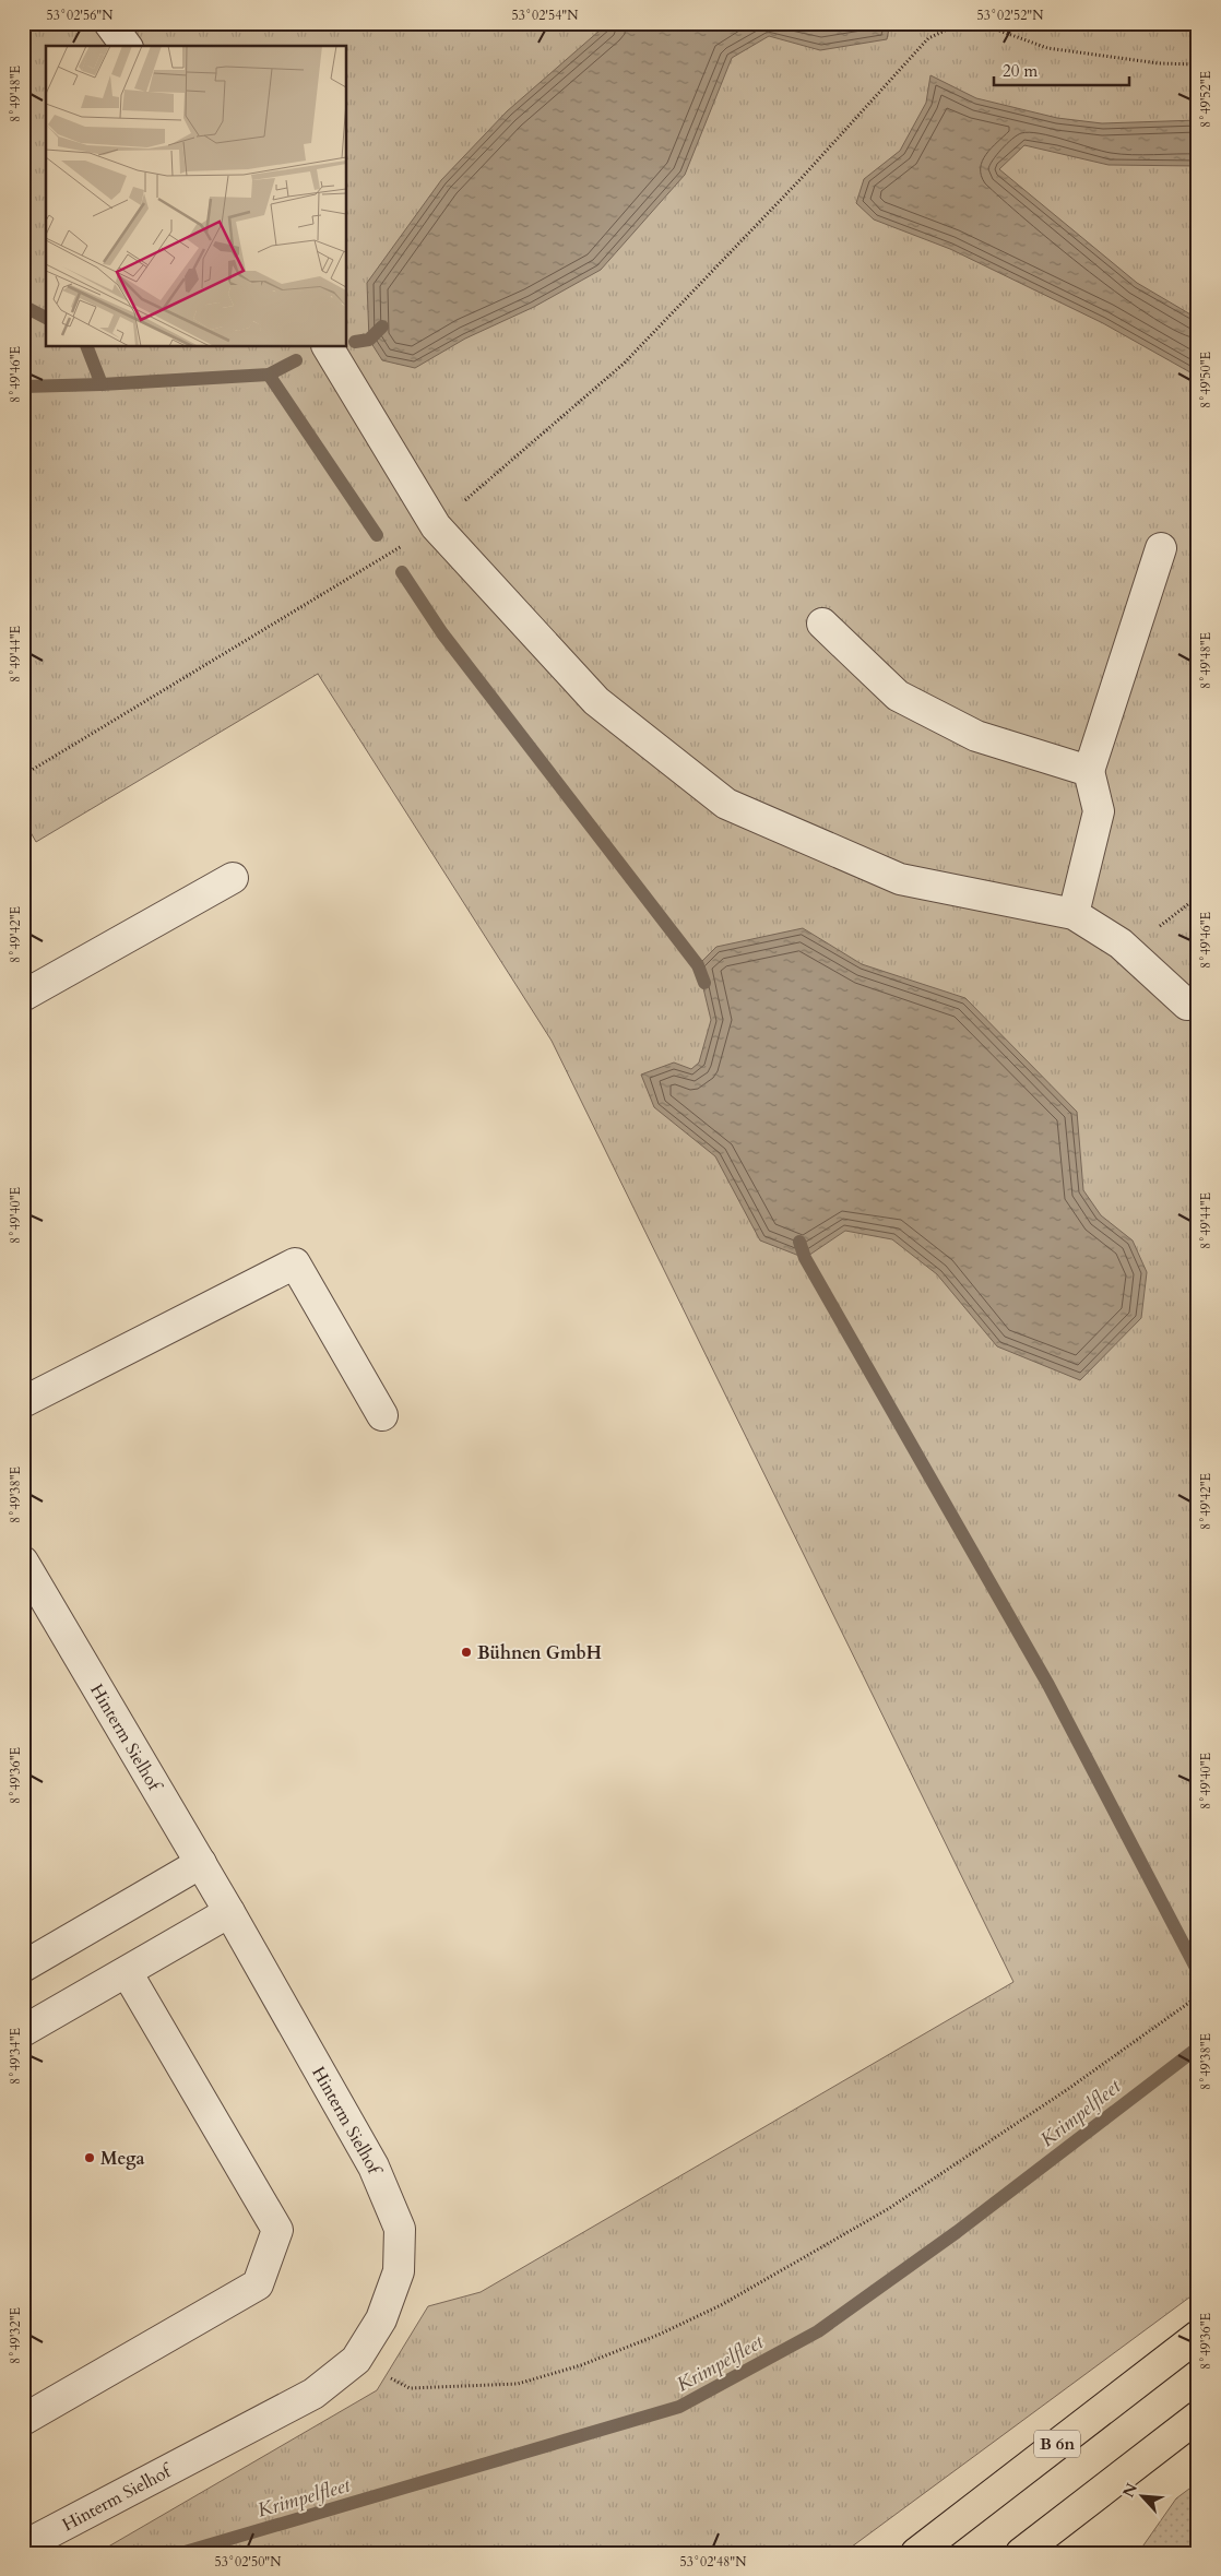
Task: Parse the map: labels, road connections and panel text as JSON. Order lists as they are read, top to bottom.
{
  "streets": {
    "highway": ["B 6n"],
    "street": ["Hinterm Sielhof"]
  },
  "water": ["Krimpelfleet"],
  "places": ["Bühnen GmbH", "Mega"],
  "scale_bar": "20 m",
  "north": "top left",
  "coordinates": [
    "53°02'56\"N",
    "53°02'54\"N",
    "53°02'52\"N",
    "8°49'48\"E",
    "8°49'52\"E",
    "8°49'46\"E",
    "8°49'50\"E",
    "8°49'44\"E",
    "8°49'42\"E",
    "8°49'40\"E",
    "8°49'38\"E",
    "8°49'36\"E",
    "8°49'34\"E",
    "8°49'32\"E",
    "53°02'50\"N",
    "53°02'48\"N"
  ]
}
